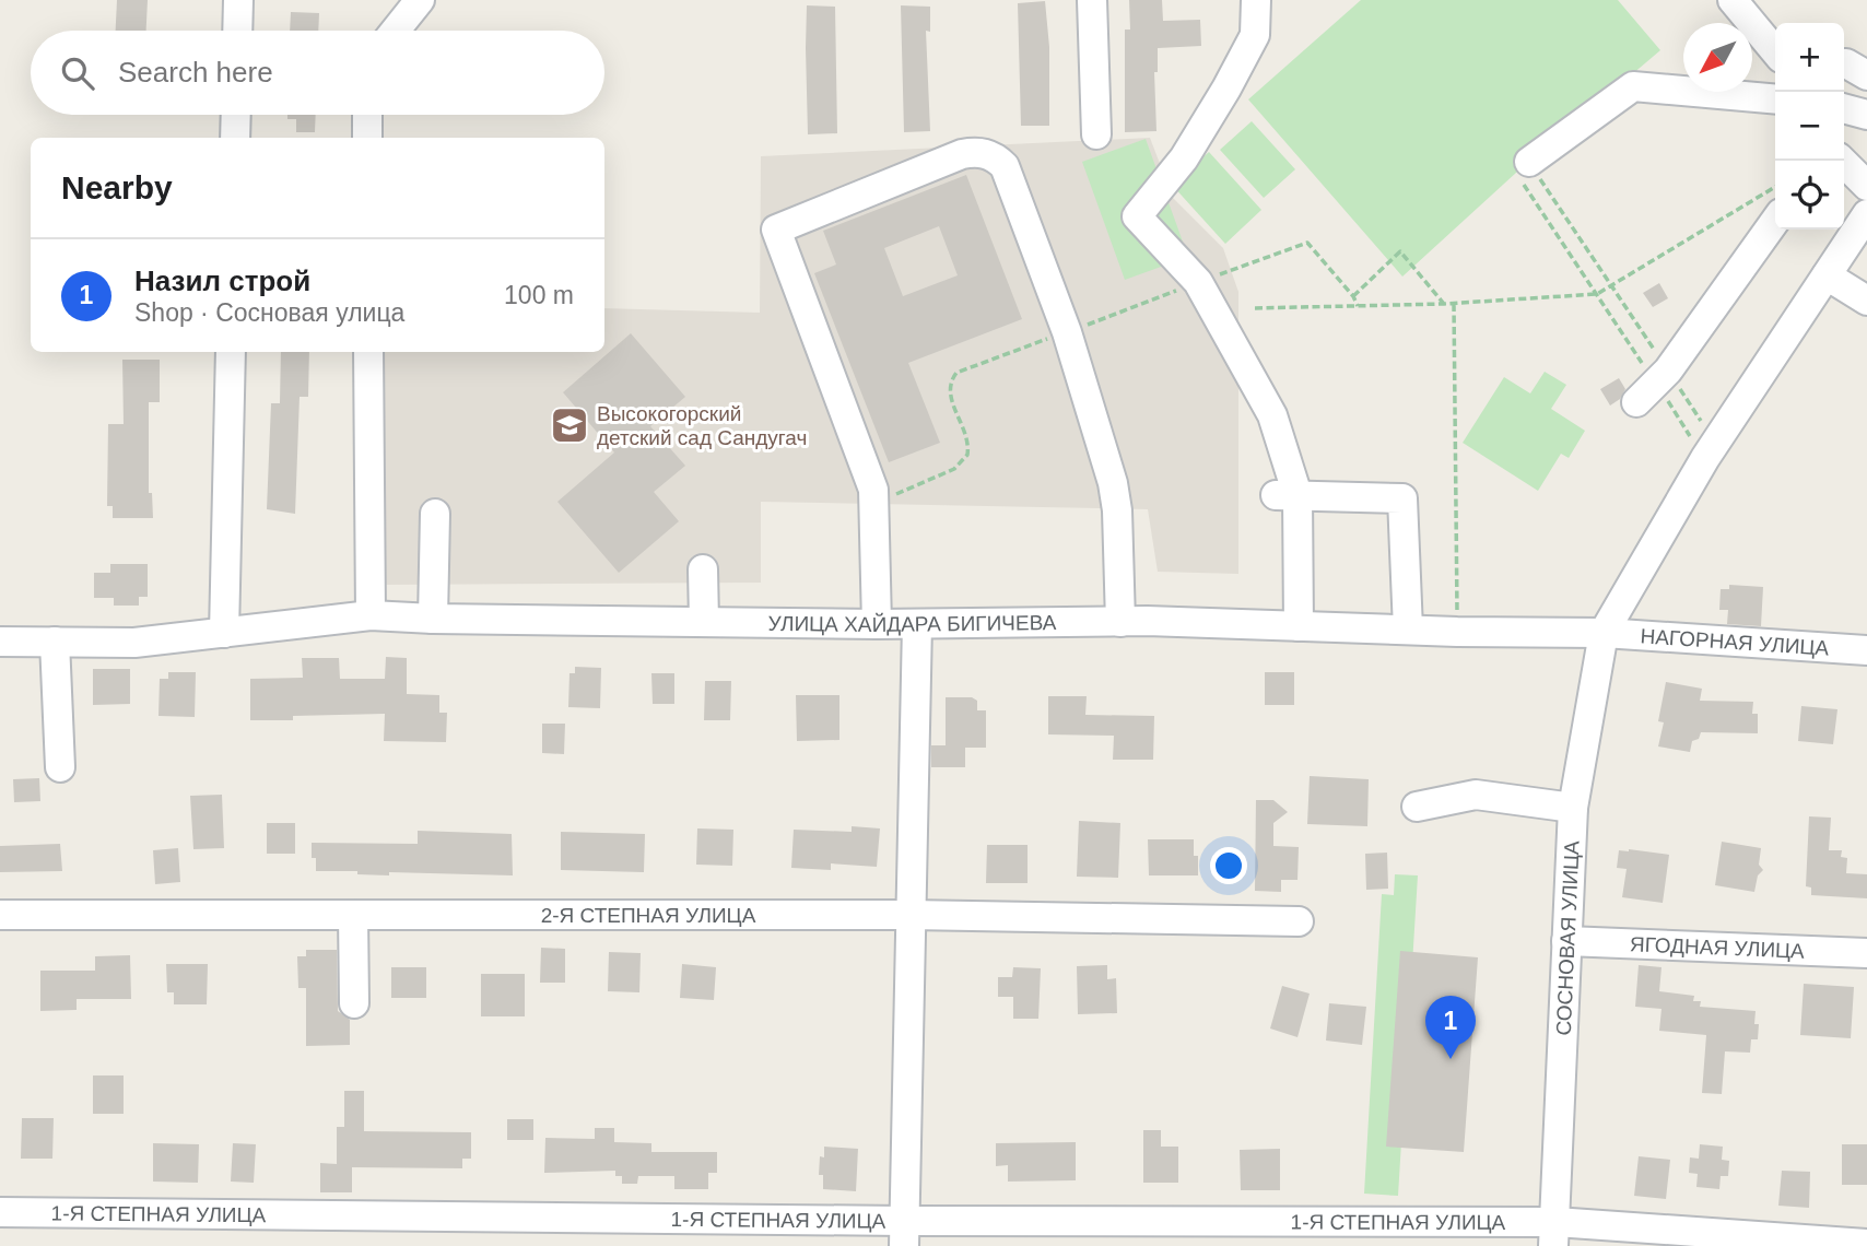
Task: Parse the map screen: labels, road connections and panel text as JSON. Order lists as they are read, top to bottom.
{
  "streets": {
    "street": [
      "УЛИЦА ХАЙДАРА БИГИЧЕВА",
      "НАГОРНАЯ УЛИЦА",
      "2-Я СТЕПНАЯ УЛИЦА",
      "СОСНОВАЯ УЛИЦА",
      "ЯГОДНАЯ УЛИЦА",
      "1-Я СТЕПНАЯ УЛИЦА"
    ]
  },
  "crossings": [
    ["УЛИЦА ХАЙДАРА БИГИЧЕВА", "НАГОРНАЯ УЛИЦА"],
    ["УЛИЦА ХАЙДАРА БИГИЧЕВА", "СОСНОВАЯ УЛИЦА"],
    ["НАГОРНАЯ УЛИЦА", "СОСНОВАЯ УЛИЦА"],
    ["СОСНОВАЯ УЛИЦА", "ЯГОДНАЯ УЛИЦА"],
    ["СОСНОВАЯ УЛИЦА", "1-Я СТЕПНАЯ УЛИЦА"]
  ],
  "places": {
    "school or university": ["Высокогорский детский сад Сандугач"]
  },
  "north": "bottom left",
  "page": {
    "map_buttons": ["+", "−"],
    "search": "Search here",
    "heading": "Nearby",
    "list": [
      {
        "mark": "1",
        "name": "Назил строй",
        "note": "Shop · Сосновая улица",
        "value": "100 m"
      }
    ],
    "pins": "1"
  }
}
